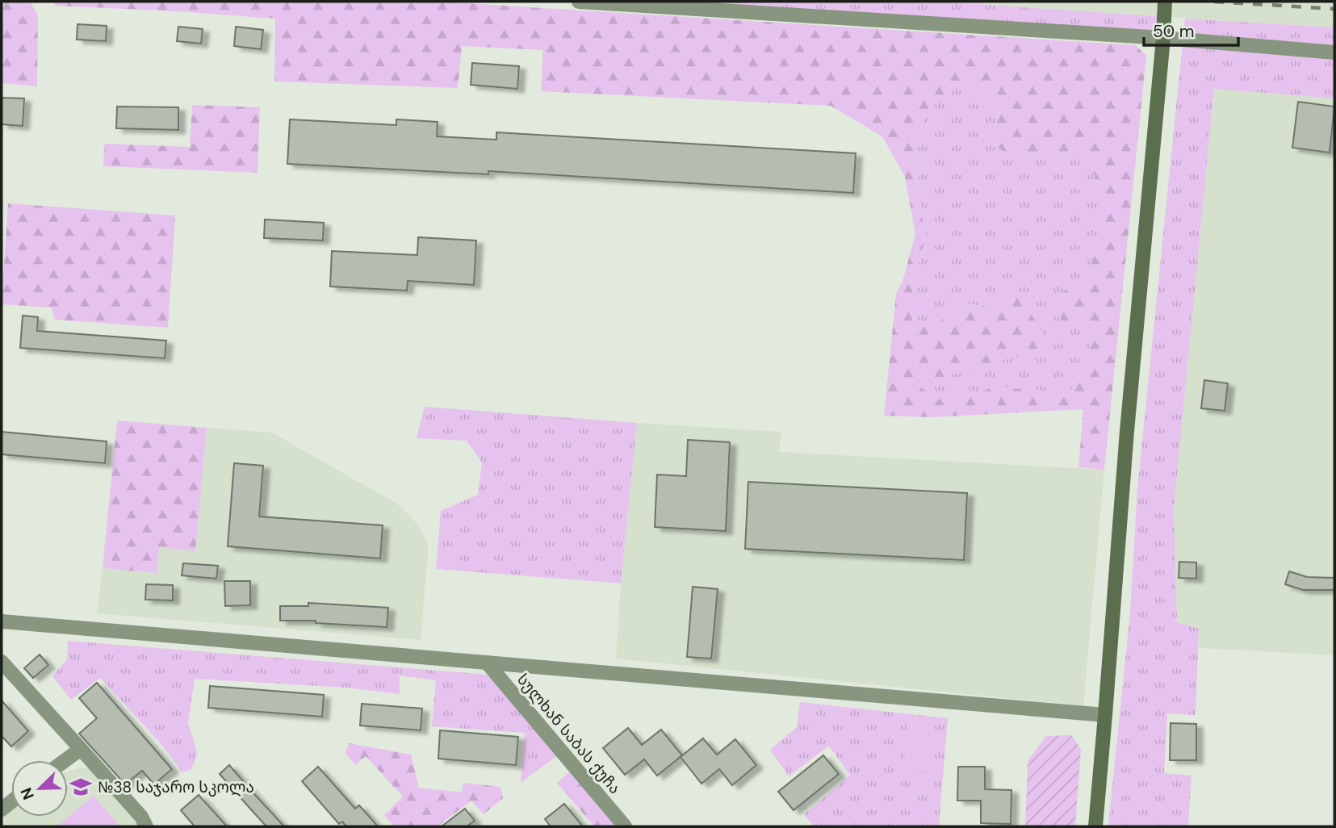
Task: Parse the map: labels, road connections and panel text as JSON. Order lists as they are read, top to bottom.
{
  "streets": {
    "street": ["სულხან საბას ქუჩა"]
  },
  "places": {
    "school or university": ["№38 საჯარო სკოლა"]
  },
  "scale_bar": "50 m",
  "north": "bottom left"
}
